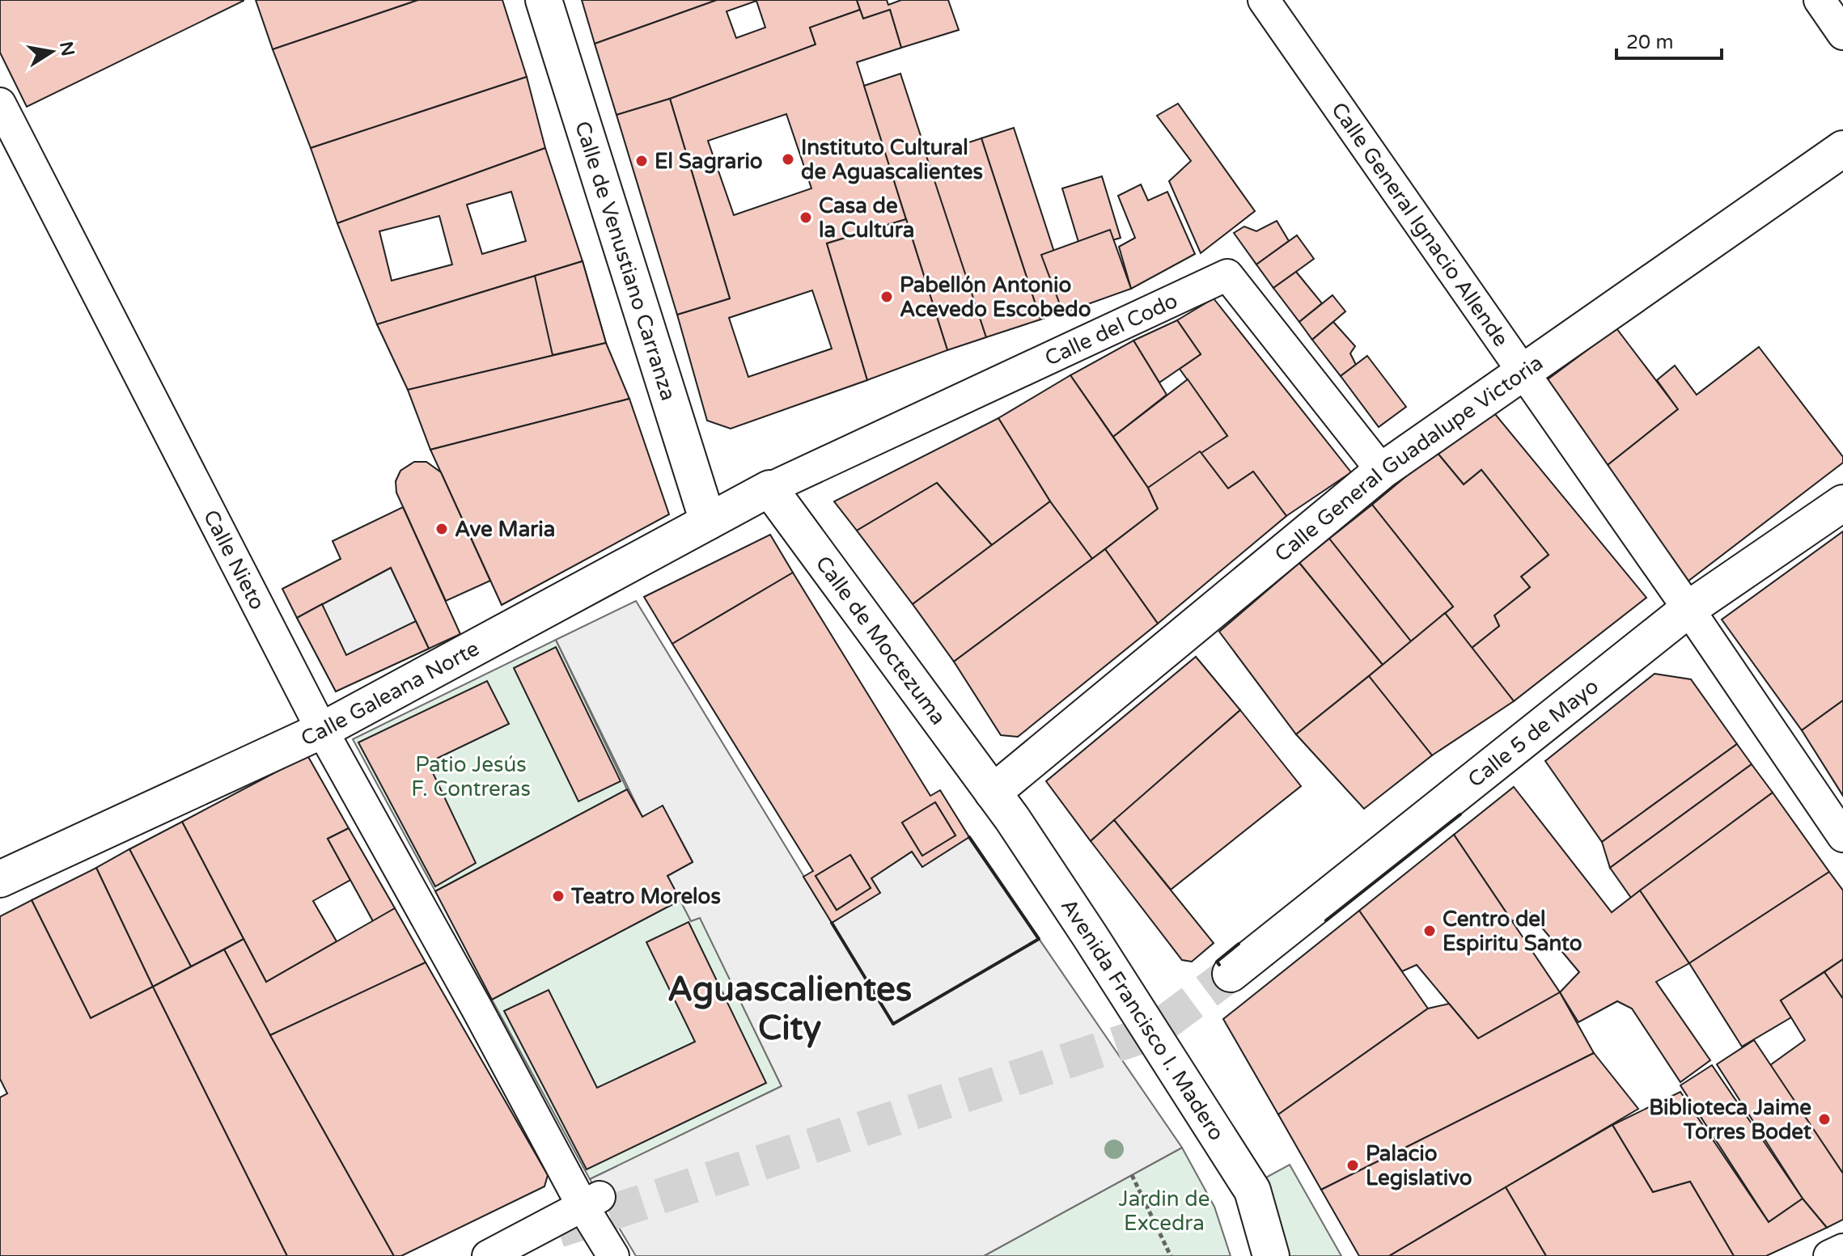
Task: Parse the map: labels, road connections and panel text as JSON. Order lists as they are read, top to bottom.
{
  "streets": {
    "main road": [
      "Calle de Venustiano Carranza",
      "Calle General Guadalupe Victoria",
      "Calle de Moctezuma",
      "Calle Galeana Norte",
      "Calle 5 de Mayo",
      "Avenida Francisco I. Madero"
    ],
    "street": ["Calle General Ignacio Allende", "Calle del Codo", "Calle Nieto"]
  },
  "crossings": [
    ["Calle General Ignacio Allende", "Calle General Guadalupe Victoria"],
    ["Calle General Ignacio Allende", "Calle 5 de Mayo"],
    ["Calle de Venustiano Carranza", "Calle Galeana Norte"],
    ["Calle del Codo", "Calle General Guadalupe Victoria"],
    ["Calle del Codo", "Calle de Moctezuma"],
    ["Calle del Codo", "Calle Galeana Norte"],
    ["Calle General Guadalupe Victoria", "Calle de Moctezuma"],
    ["Calle General Guadalupe Victoria", "Avenida Francisco I. Madero"],
    ["Calle Nieto", "Calle Galeana Norte"],
    ["Calle de Moctezuma", "Calle Galeana Norte"],
    ["Calle de Moctezuma", "Avenida Francisco I. Madero"]
  ],
  "districts": ["Aguascalientes City"],
  "parks": ["Patio Jesús F. Contreras", "Jardin de Excedra"],
  "places": [
    "Instituto Cultural de Aguascalientes",
    "El Sagrario",
    "Casa de la Cultura",
    "Pabellón Antonio Acevedo Escobedo",
    "Ave Maria",
    "Teatro Morelos",
    "Centro del Espiritu Santo",
    "Biblioteca Jaime Torres Bodet",
    "Palacio Legislativo"
  ],
  "scale_bar": "20 m",
  "north": "right"
}
